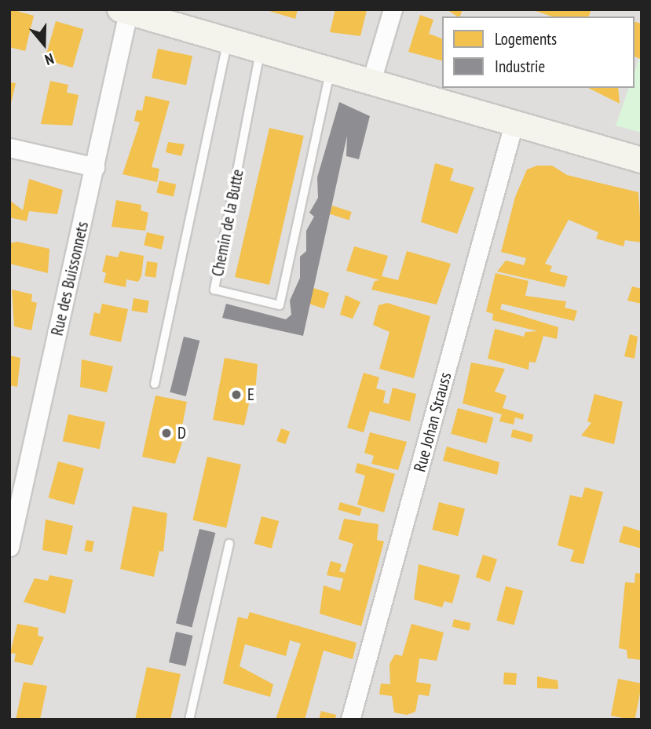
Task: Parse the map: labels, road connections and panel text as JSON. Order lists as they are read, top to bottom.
{
  "streets": {
    "street": ["Rue des Buissonnets", "Rue Johan Strauss"],
    "lane": ["Chemin de la Butte"]
  },
  "places": ["E", "D"],
  "legend": ["Logements", "Industrie"],
  "north": "bottom"
}
